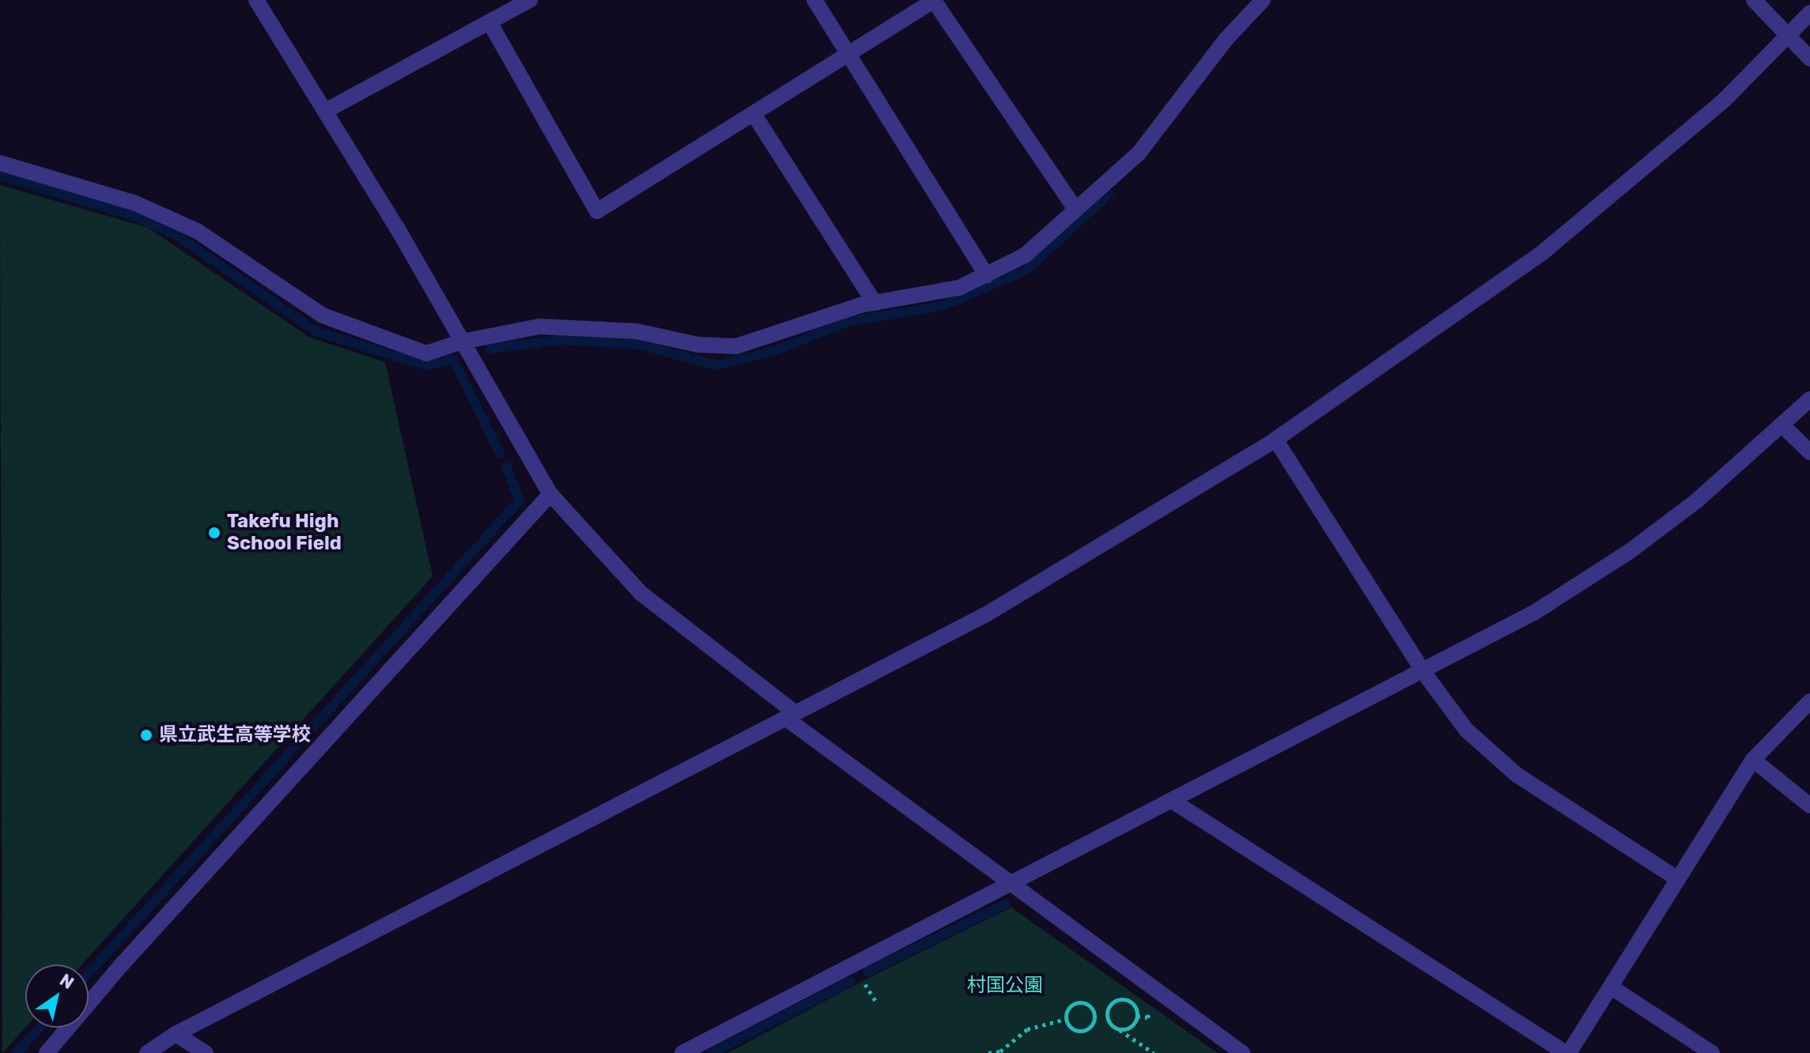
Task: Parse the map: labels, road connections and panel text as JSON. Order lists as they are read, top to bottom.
{
  "parks": ["村国公園"],
  "places": ["Takefu High School Field", "県立武生高等学校"],
  "north": "top right"
}
